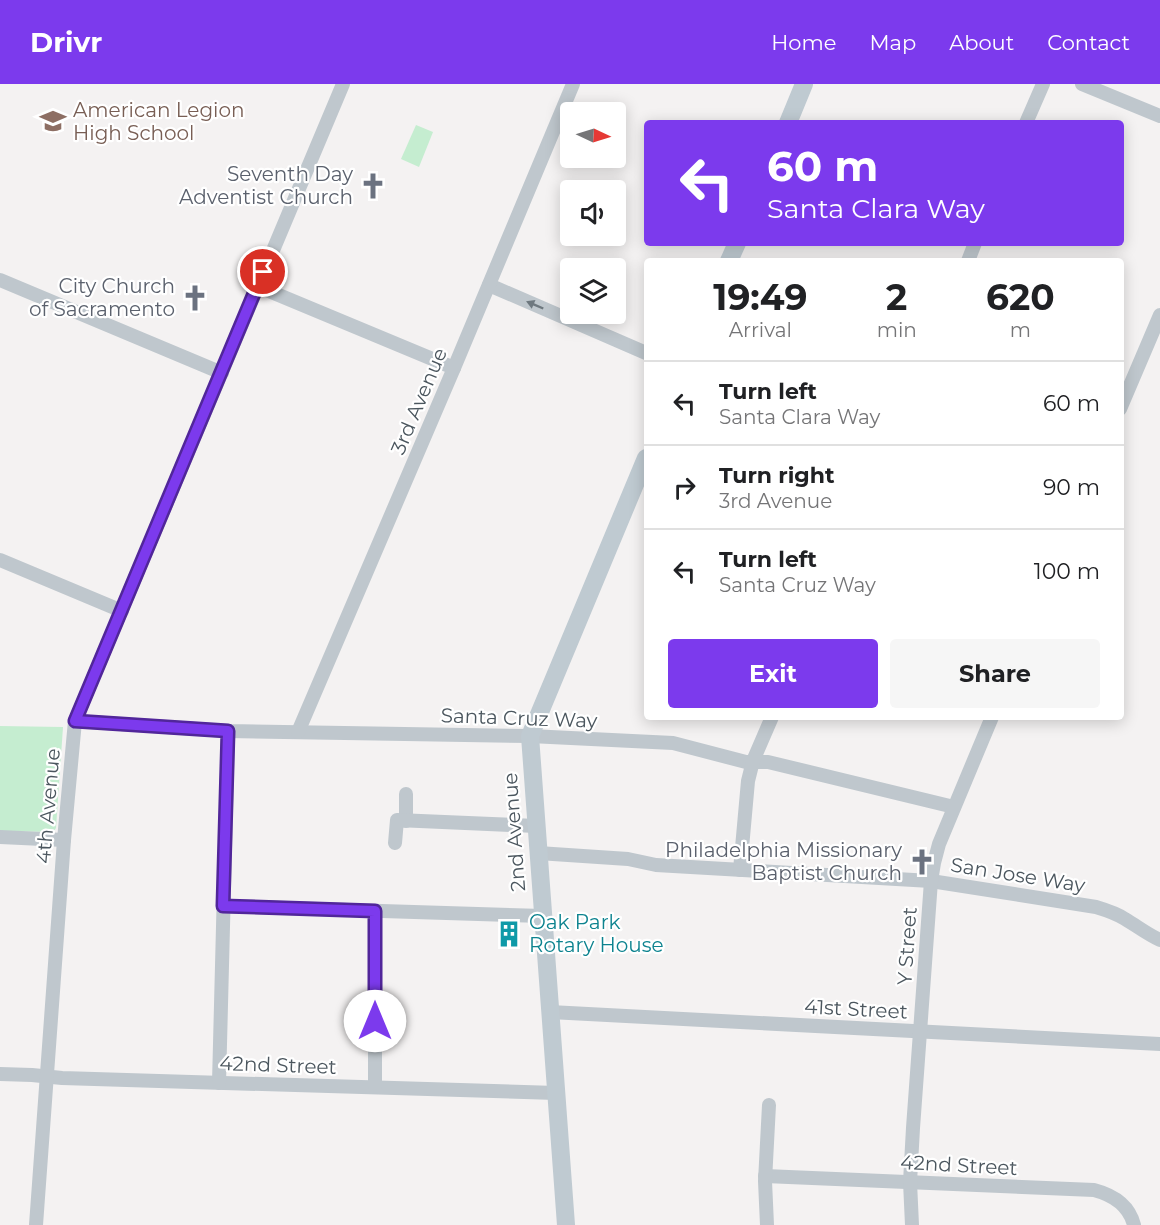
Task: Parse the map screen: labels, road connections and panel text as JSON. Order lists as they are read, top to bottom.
{
  "streets": {
    "street": [
      "3rd Avenue",
      "Santa Cruz Way",
      "4th Avenue",
      "2nd Avenue",
      "San Jose Way",
      "Y Street",
      "41st Street",
      "42nd Street"
    ]
  },
  "crossings": [
    ["3rd Avenue", "Santa Cruz Way"],
    ["Santa Cruz Way", "4th Avenue"],
    ["Santa Cruz Way", "2nd Avenue"],
    ["Santa Cruz Way", "Y Street"],
    ["4th Avenue", "42nd Street"],
    ["2nd Avenue", "San Jose Way"],
    ["2nd Avenue", "41st Street"],
    ["2nd Avenue", "42nd Street"],
    ["San Jose Way", "Y Street"],
    ["Y Street", "41st Street"],
    ["Y Street", "42nd Street"]
  ],
  "places": {
    "school or university": ["American Legion High School"],
    "church": ["Seventh Day Adventist Church", "City Church of Sacramento", "Philadelphia Missionary Baptist Church"],
    "building": ["Oak Park Rotary House"]
  },
  "north": "right",
  "page": {
    "header": "Drivr",
    "nav": [
      "Home",
      "Map",
      "About",
      "Contact"
    ],
    "turn": ["60 m", "Santa Clara Way"],
    "eta": [
      "19:49",
      "Arrival",
      "2",
      "min",
      "620",
      "m"
    ],
    "list": [
      {
        "name": "Turn left",
        "note": "Santa Clara Way",
        "value": "60 m"
      },
      {
        "name": "Turn right",
        "note": "3rd Avenue",
        "value": "90 m"
      },
      {
        "name": "Turn left",
        "note": "Santa Cruz Way",
        "value": "100 m"
      }
    ],
    "buttons": ["Exit", "Share"]
  }
}
